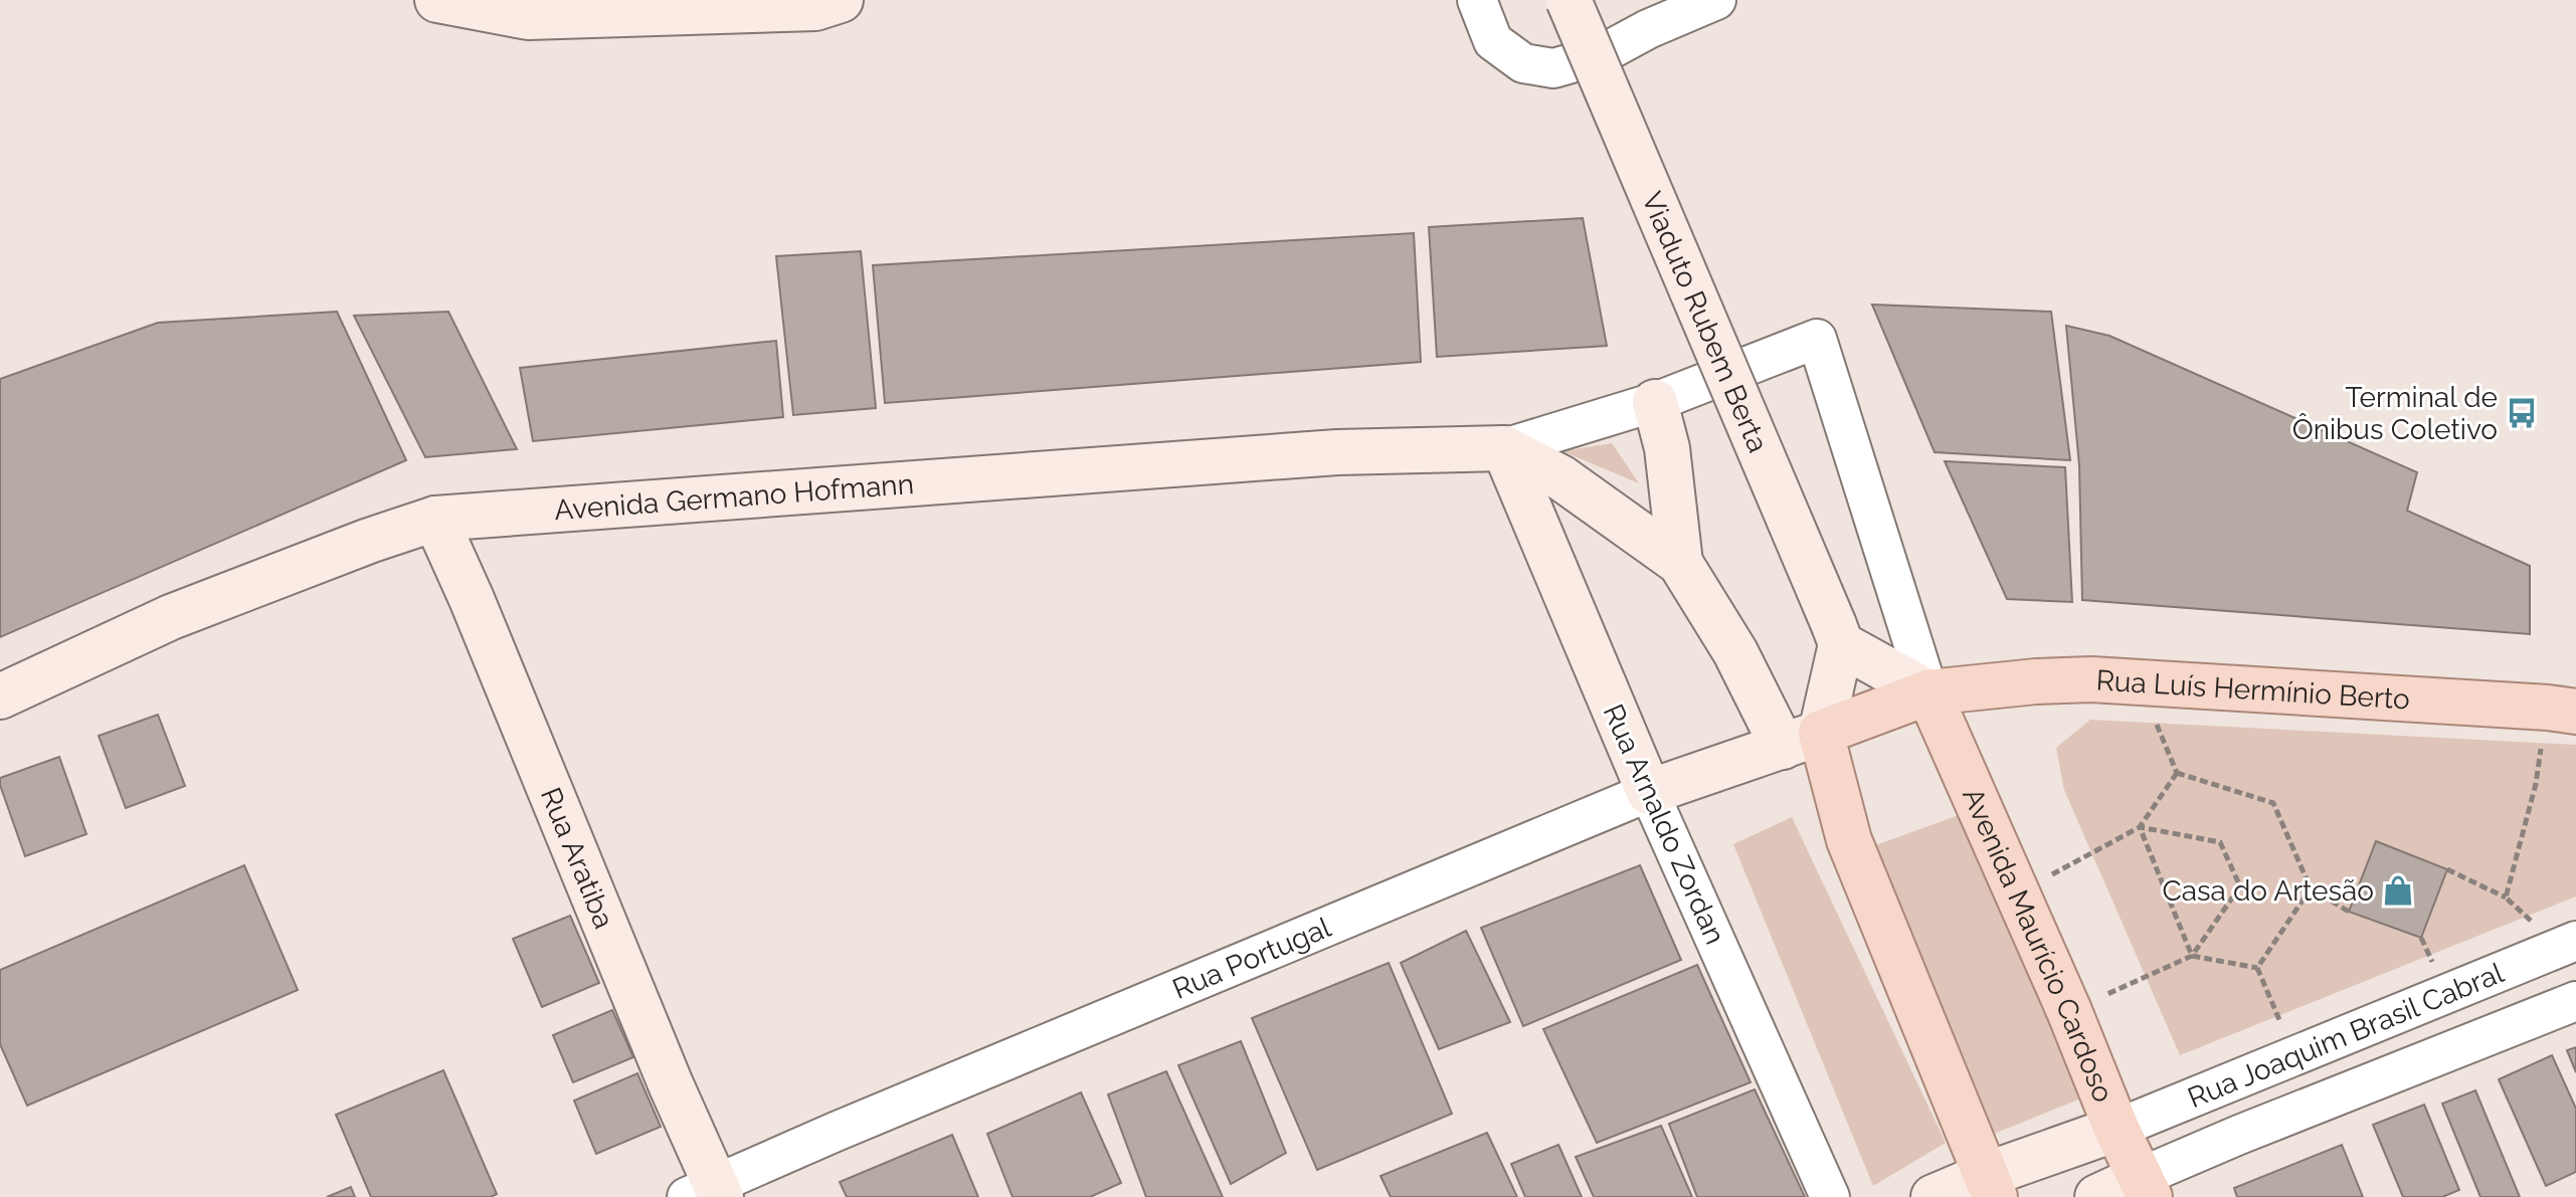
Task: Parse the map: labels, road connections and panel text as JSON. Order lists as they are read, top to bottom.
{
  "streets": {
    "main road": [
      "Viaduto Rubem Berta",
      "Avenida Germano Hofmann",
      "Rua Luís Hermínio Berto",
      "Rua Arnaldo Zordan",
      "Rua Aratiba",
      "Avenida Maurício Cardoso",
      "Rua Portugal"
    ],
    "street": ["Rua Joaquim Brasil Cabral"]
  },
  "crossings": [
    ["Avenida Germano Hofmann", "Rua Arnaldo Zordan"],
    ["Avenida Germano Hofmann", "Rua Aratiba"],
    ["Rua Luís Hermínio Berto", "Avenida Maurício Cardoso"],
    ["Rua Luís Hermínio Berto", "Rua Portugal"],
    ["Rua Arnaldo Zordan", "Rua Portugal"],
    ["Rua Aratiba", "Rua Portugal"],
    ["Avenida Maurício Cardoso", "Rua Joaquim Brasil Cabral"]
  ],
  "places": {
    "bus stop": ["Terminal de Ônibus Coletivo"],
    "shop": ["Casa do Artesão"]
  }
}
